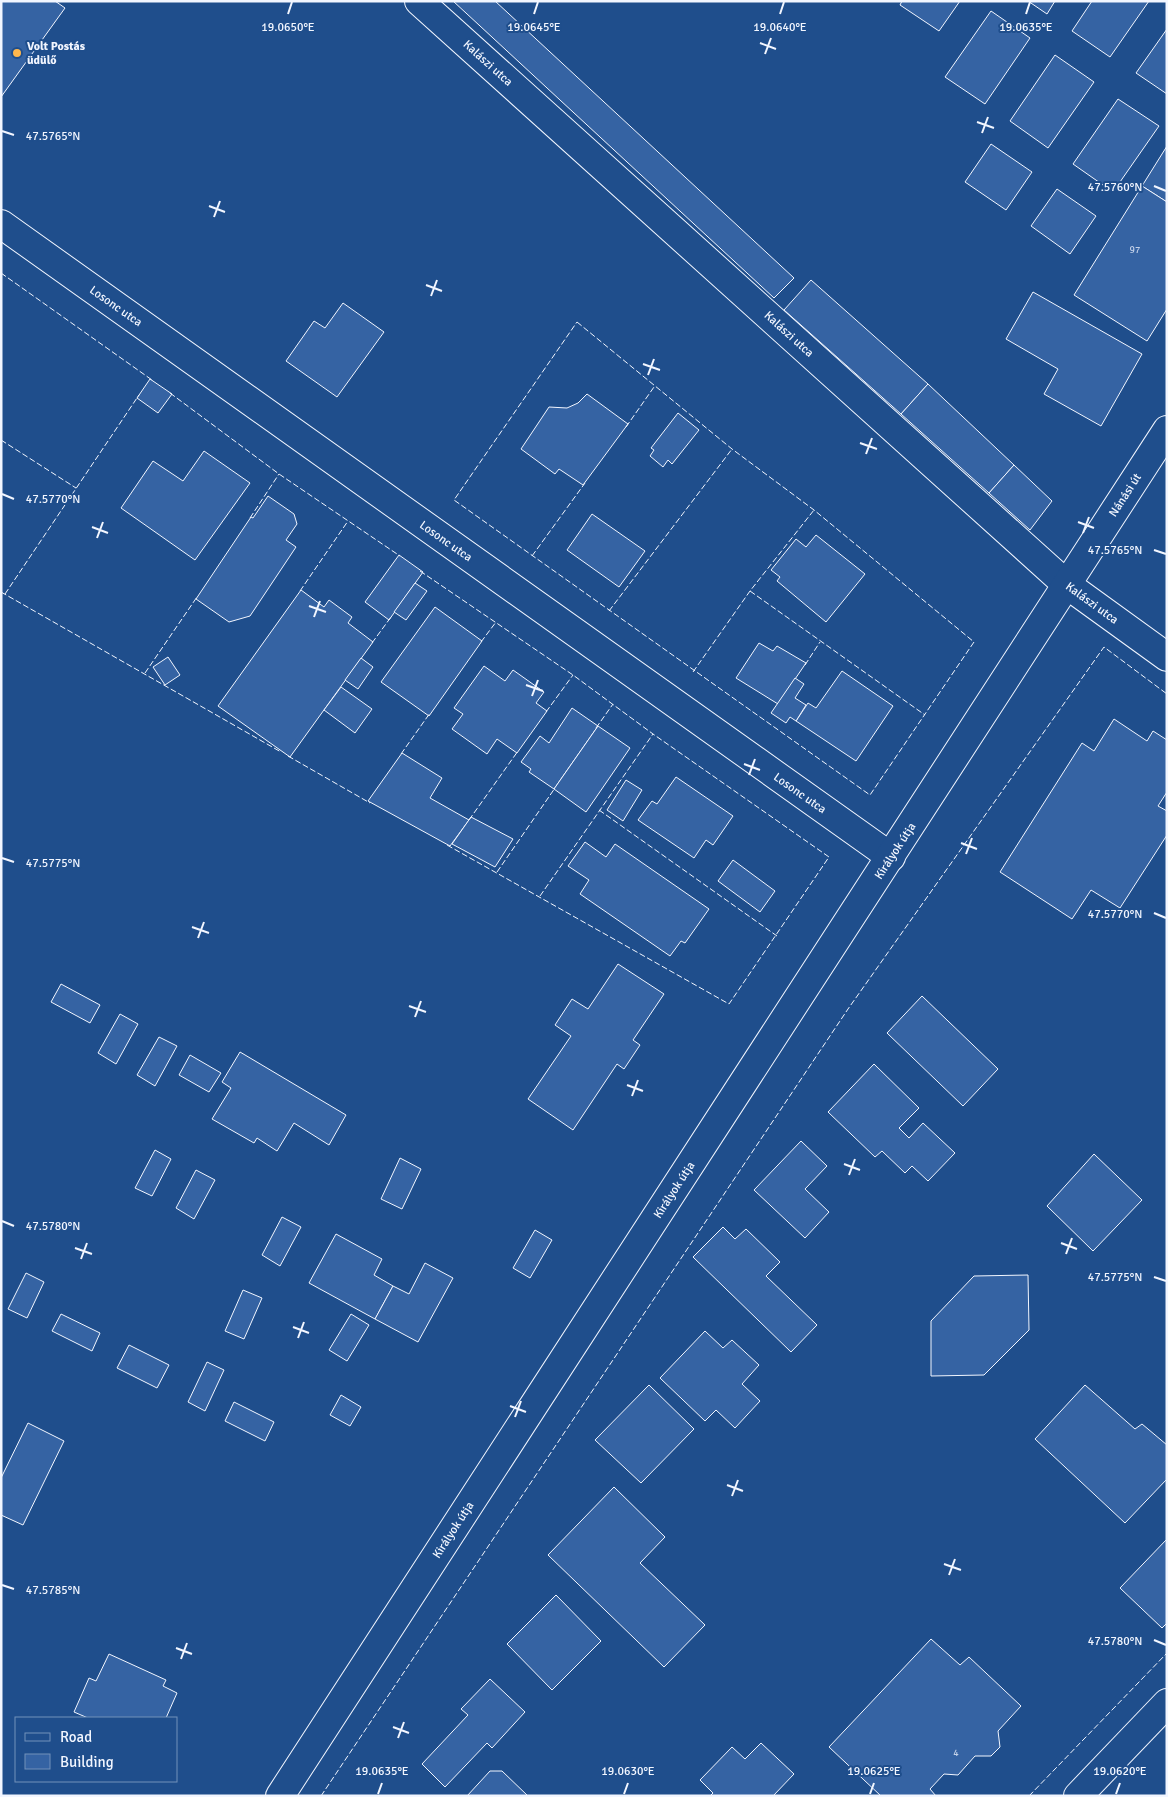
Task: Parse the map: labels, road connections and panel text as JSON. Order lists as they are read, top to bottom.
{
  "streets": {
    "street": [
      "Kalászi utca",
      "Losonc utca",
      "Nánási út",
      "Királyok útja"
    ]
  },
  "crossings": [
    ["Kalászi utca", "Nánási út"],
    ["Kalászi utca", "Királyok útja"],
    ["Losonc utca", "Királyok útja"],
    ["Nánási út", "Királyok útja"]
  ],
  "places": ["Volt Postás üdülő"],
  "house_numbers": ["97", "4"],
  "legend": ["Road", "Building"],
  "coordinates": [
    "19.0650°E",
    "19.0645°E",
    "19.0640°E",
    "19.0635°E",
    "47.5765°N",
    "47.5760°N",
    "47.5770°N",
    "47.5775°N",
    "47.5780°N",
    "47.5785°N",
    "19.0630°E",
    "19.0625°E",
    "19.0620°E"
  ]
}
